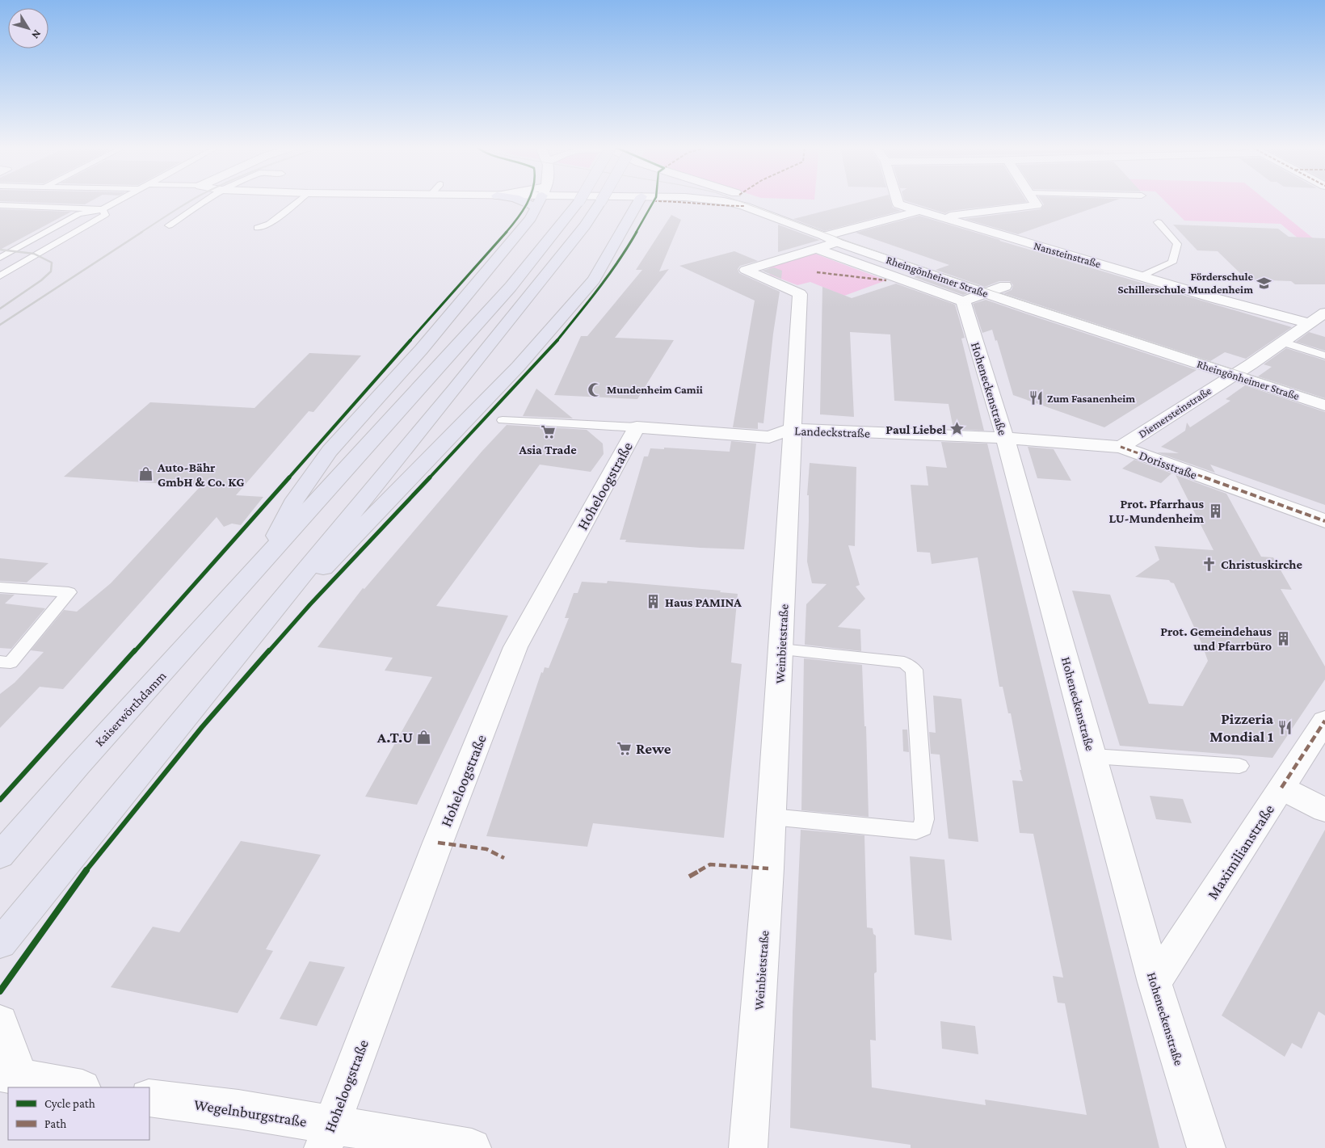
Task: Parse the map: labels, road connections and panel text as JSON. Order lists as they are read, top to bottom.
{
  "streets": {
    "highway": ["Kaiserwörthdamm"],
    "street": [
      "Nansteinstraße",
      "Rheingönheimer Straße",
      "Hoheneckenstraße",
      "Diemersteinstraße",
      "Landeckstraße",
      "Dorisstraße",
      "Hoheloogstraße",
      "Weinbietstraße",
      "Maximilianstraße",
      "Wegelnburgstraße"
    ]
  },
  "crossings": [
    ["Nansteinstraße", "Diemersteinstraße"],
    ["Rheingönheimer Straße", "Hoheneckenstraße"],
    ["Rheingönheimer Straße", "Diemersteinstraße"],
    ["Rheingönheimer Straße", "Weinbietstraße"],
    ["Hoheneckenstraße", "Landeckstraße"],
    ["Hoheneckenstraße", "Dorisstraße"],
    ["Hoheneckenstraße", "Maximilianstraße"],
    ["Diemersteinstraße", "Dorisstraße"],
    ["Landeckstraße", "Dorisstraße"],
    ["Landeckstraße", "Hoheloogstraße"],
    ["Landeckstraße", "Weinbietstraße"],
    ["Hoheloogstraße", "Wegelnburgstraße"]
  ],
  "places": {
    "school or university": ["Förderschule Schillerschule Mundenheim"],
    "mosque": ["Mundenheim Camii"],
    "restaurant": ["Zum Fasanenheim", "Pizzeria Mondial 1"],
    "place": ["Paul Liebel"],
    "supermarket": ["Asia Trade", "Rewe"],
    "shop": ["Auto-Bähr GmbH & Co. KG", "A.T.U"],
    "building": ["Prot. Pfarrhaus LU-Mundenheim", "Haus PAMINA", "Prot. Gemeindehaus und Pfarrbüro"],
    "church": ["Christuskirche"]
  },
  "legend": ["Cycle path", "Path"],
  "north": "bottom right"
}
